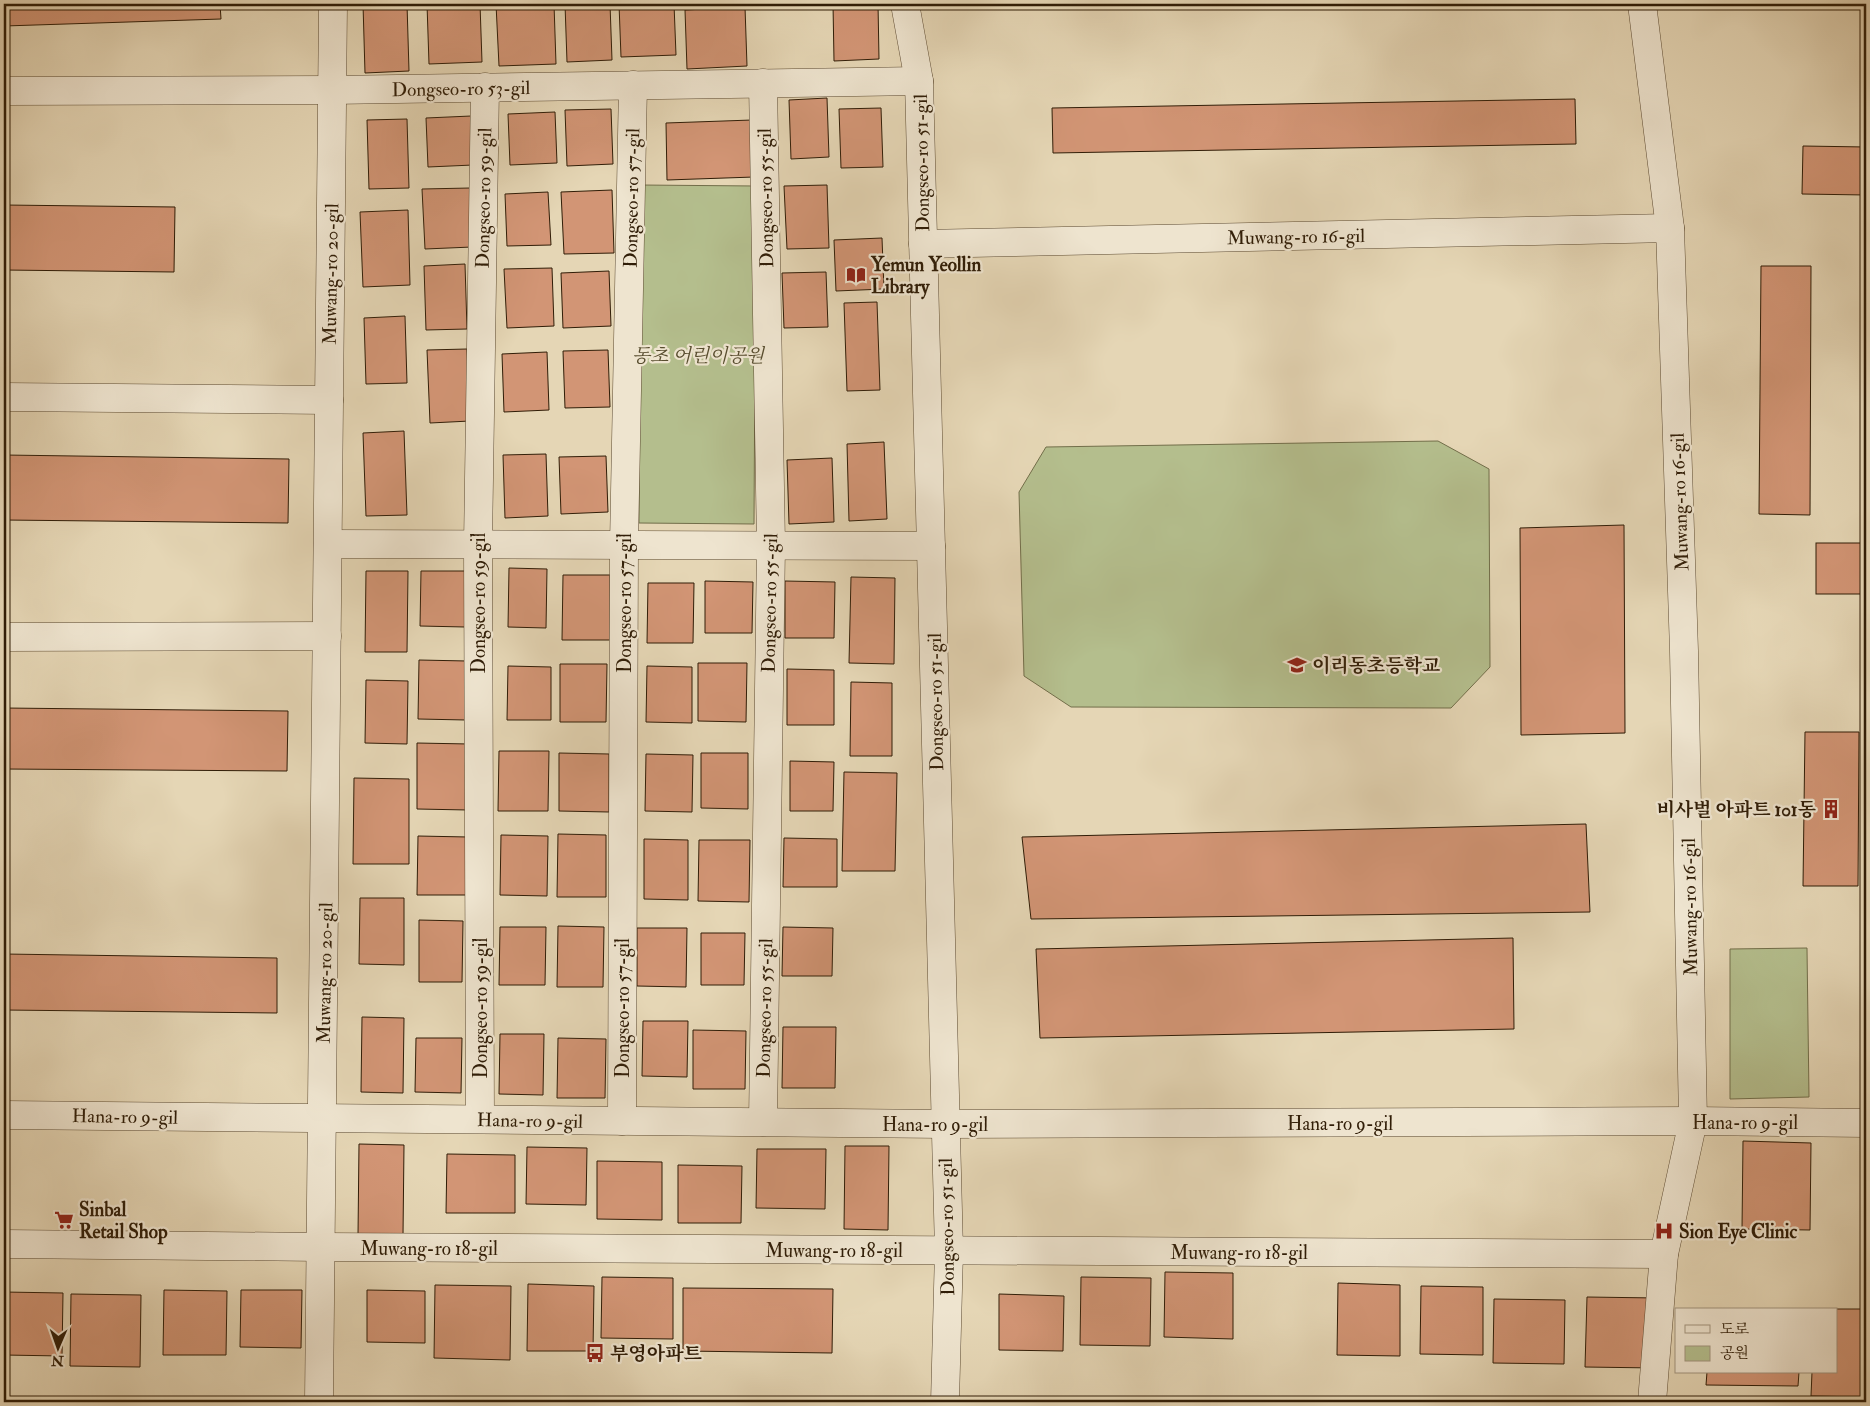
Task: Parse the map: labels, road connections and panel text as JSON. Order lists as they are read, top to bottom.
{
  "streets": {
    "street": [
      "Dongseo-ro 53-gil",
      "Dongseo-ro 51-gil",
      "Dongseo-ro 59-gil",
      "Dongseo-ro 57-gil",
      "Dongseo-ro 55-gil",
      "Muwang-ro 16-gil",
      "Muwang-ro 20-gil",
      "Hana-ro 9-gil",
      "Muwang-ro 18-gil"
    ]
  },
  "crossings": [
    ["Dongseo-ro 53-gil", "Dongseo-ro 51-gil"],
    ["Dongseo-ro 53-gil", "Dongseo-ro 59-gil"],
    ["Dongseo-ro 53-gil", "Dongseo-ro 57-gil"],
    ["Dongseo-ro 53-gil", "Dongseo-ro 55-gil"],
    ["Dongseo-ro 53-gil", "Muwang-ro 20-gil"],
    ["Dongseo-ro 51-gil", "Muwang-ro 16-gil"],
    ["Dongseo-ro 51-gil", "Hana-ro 9-gil"],
    ["Dongseo-ro 51-gil", "Muwang-ro 18-gil"],
    ["Dongseo-ro 59-gil", "Hana-ro 9-gil"],
    ["Dongseo-ro 57-gil", "Hana-ro 9-gil"],
    ["Dongseo-ro 55-gil", "Hana-ro 9-gil"],
    ["Muwang-ro 16-gil", "Hana-ro 9-gil"],
    ["Muwang-ro 16-gil", "Muwang-ro 18-gil"],
    ["Muwang-ro 20-gil", "Hana-ro 9-gil"],
    ["Muwang-ro 20-gil", "Muwang-ro 18-gil"]
  ],
  "parks": ["동초 어린이공원"],
  "places": {
    "library": ["Yemun Yeollin Library"],
    "school or university": ["이리동초등학교"],
    "building": ["비사벌 아파트 101동"],
    "supermarket": ["Sinbal Retail Shop"],
    "hospital": ["Sion Eye Clinic"],
    "bus stop": ["부영아파트"]
  },
  "legend": ["도로", "공원"],
  "north": "bottom"
}
